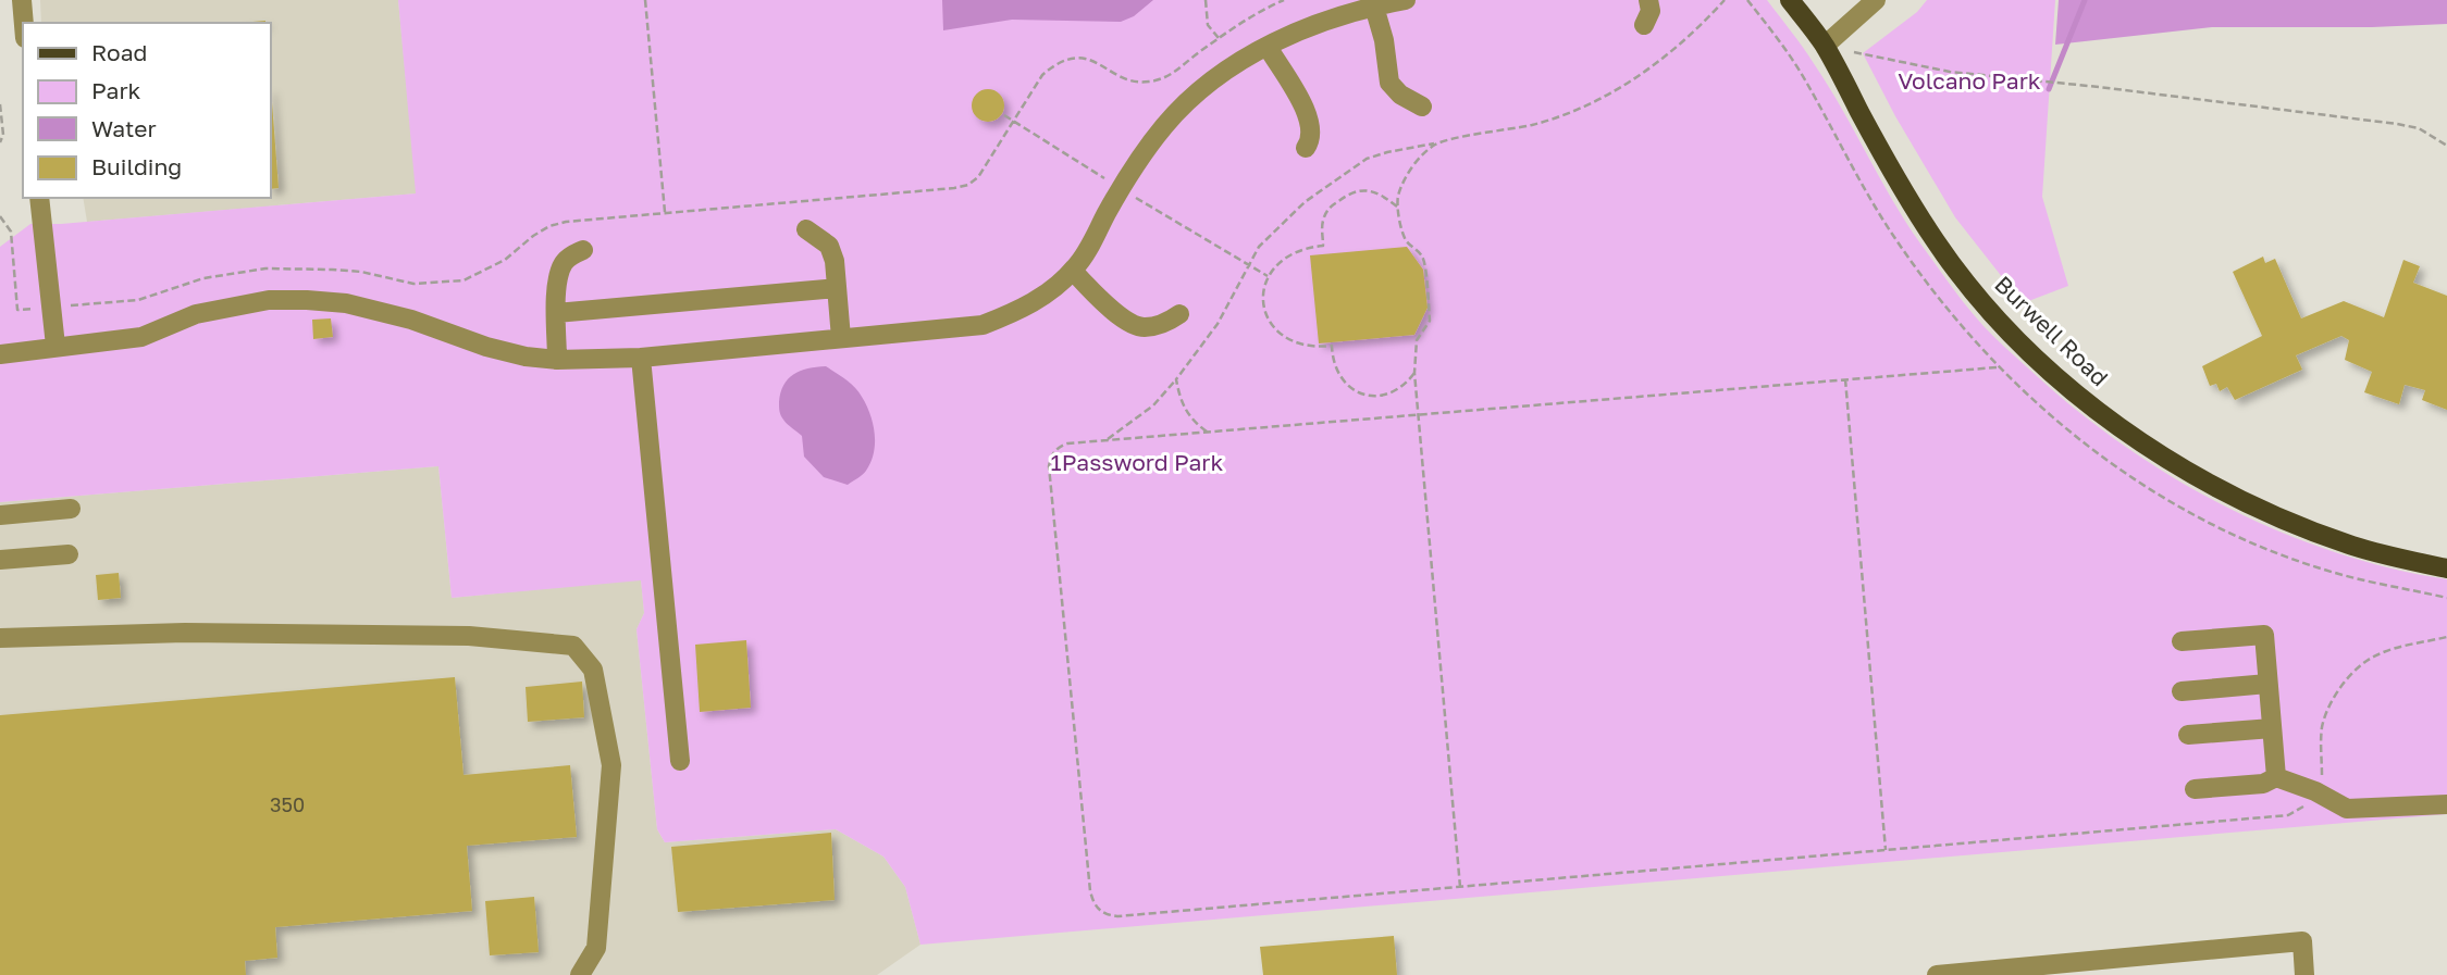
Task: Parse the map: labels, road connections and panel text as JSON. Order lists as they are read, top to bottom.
{
  "streets": {
    "main road": ["Burwell Road"]
  },
  "parks": ["Volcano Park", "1Password Park"],
  "house_numbers": ["350"],
  "legend": [
    "Road",
    "Park",
    "Water",
    "Building"
  ]
}
